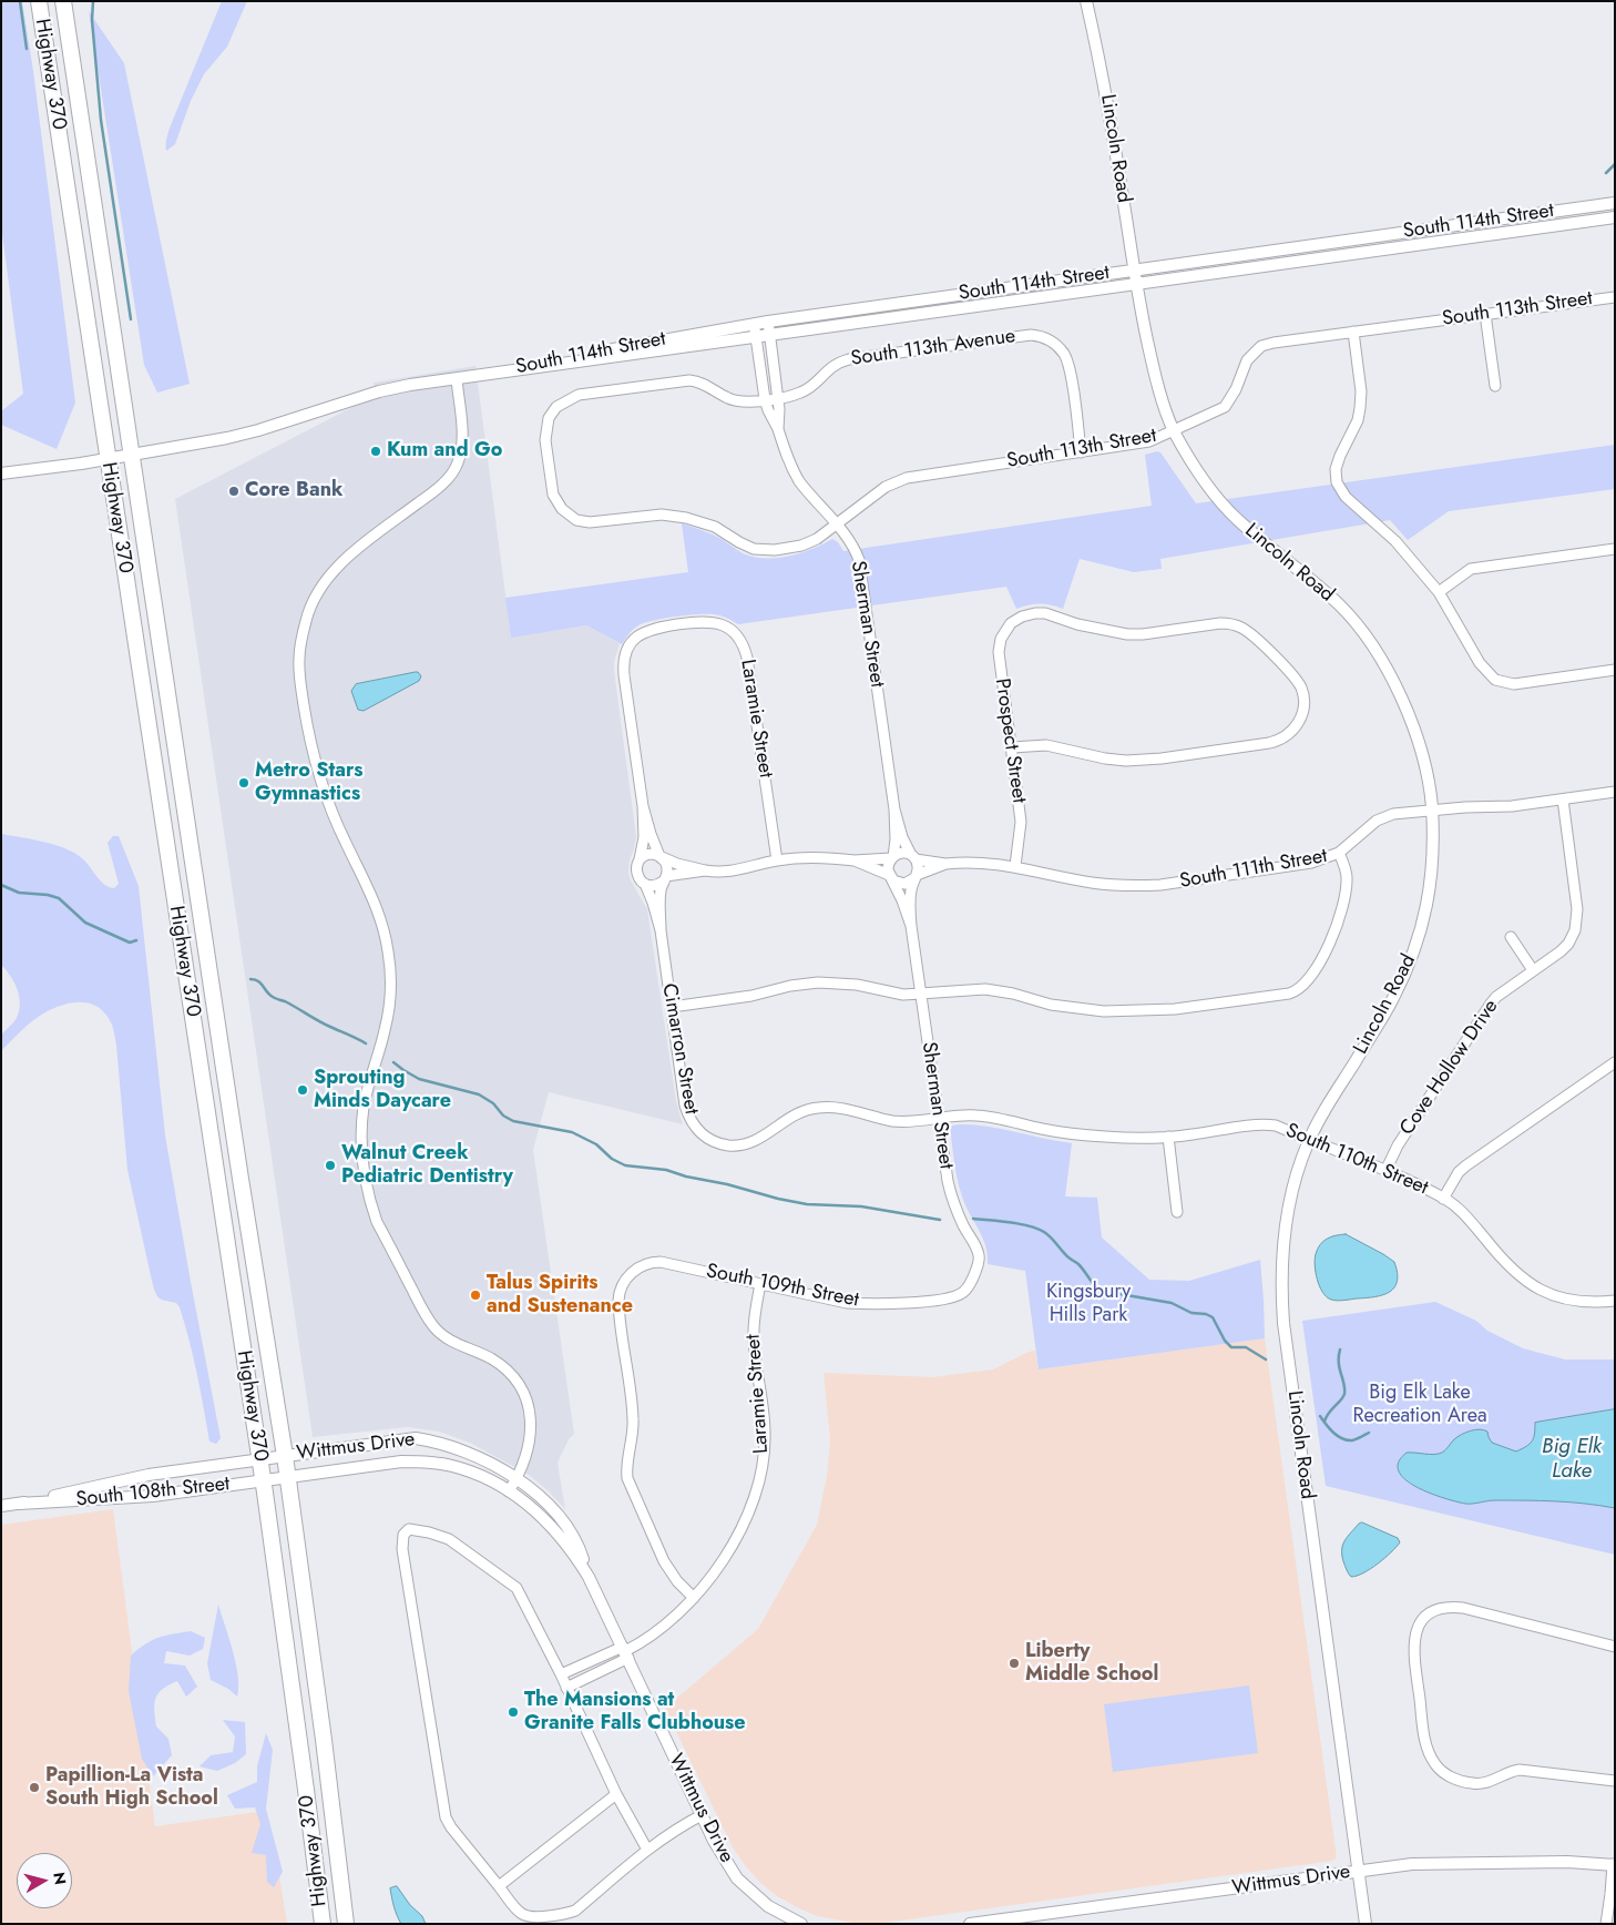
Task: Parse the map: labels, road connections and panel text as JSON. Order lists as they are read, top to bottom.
{
  "streets": {
    "highway": ["Highway 370"],
    "street": [
      "Lincoln Road",
      "South 114th Street",
      "South 113th Street",
      "South 113th Avenue",
      "Sherman Street",
      "Laramie Street",
      "Prospect Street",
      "South 111th Street",
      "Cimarron Street",
      "Cove Hollow Drive",
      "South 110th Street",
      "South 109th Street",
      "Wittmus Drive",
      "South 108th Street"
    ]
  },
  "crossings": [
    ["Highway 370", "South 114th Street"],
    ["Highway 370", "Wittmus Drive"],
    ["Highway 370", "South 108th Street"],
    ["Lincoln Road", "South 114th Street"],
    ["Lincoln Road", "South 113th Street"],
    ["Lincoln Road", "South 111th Street"],
    ["Lincoln Road", "South 110th Street"],
    ["Lincoln Road", "Wittmus Drive"],
    ["South 114th Street", "Sherman Street"],
    ["South 113th Street", "South 113th Avenue"],
    ["South 113th Street", "Sherman Street"],
    ["South 113th Avenue", "Sherman Street"],
    ["Sherman Street", "South 111th Street"],
    ["Sherman Street", "South 110th Street"],
    ["Sherman Street", "South 109th Street"],
    ["Laramie Street", "South 109th Street"],
    ["Laramie Street", "Wittmus Drive"],
    ["Prospect Street", "South 111th Street"],
    ["South 111th Street", "Cove Hollow Drive"],
    ["Cimarron Street", "South 110th Street"],
    ["Cove Hollow Drive", "South 110th Street"],
    ["Wittmus Drive", "South 108th Street"]
  ],
  "water": ["Big Elk Lake"],
  "parks": ["Kingsbury Hills Park", "Big Elk Lake Recreation Area"],
  "places": [
    "Kum and Go",
    "Core Bank",
    "Metro Stars Gymnastics",
    "Sprouting Minds Daycare",
    "Walnut Creek Pediatric Dentistry",
    "Talus Spirits and Sustenance",
    "Liberty Middle School",
    "The Mansions at Granite Falls Clubhouse",
    "Papillion-La Vista South High School"
  ],
  "north": "right"
}
